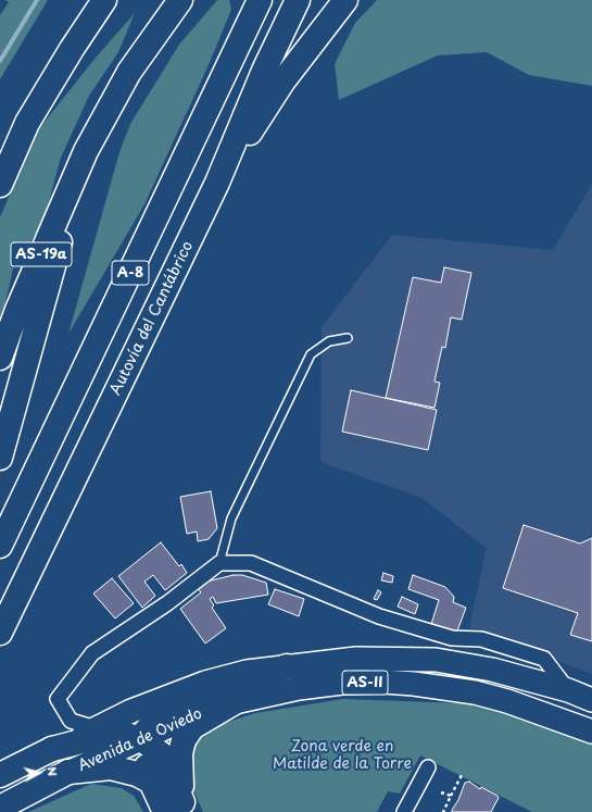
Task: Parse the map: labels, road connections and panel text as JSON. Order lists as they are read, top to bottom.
{
  "streets": {
    "highway": [
      "AS-19a",
      "A-8",
      "Autovía del Cantábrico",
      "AS-II",
      "Avenida de Oviedo"
    ]
  },
  "parks": ["Zona verde en Matilde de la Torre"],
  "north": "right"
}
